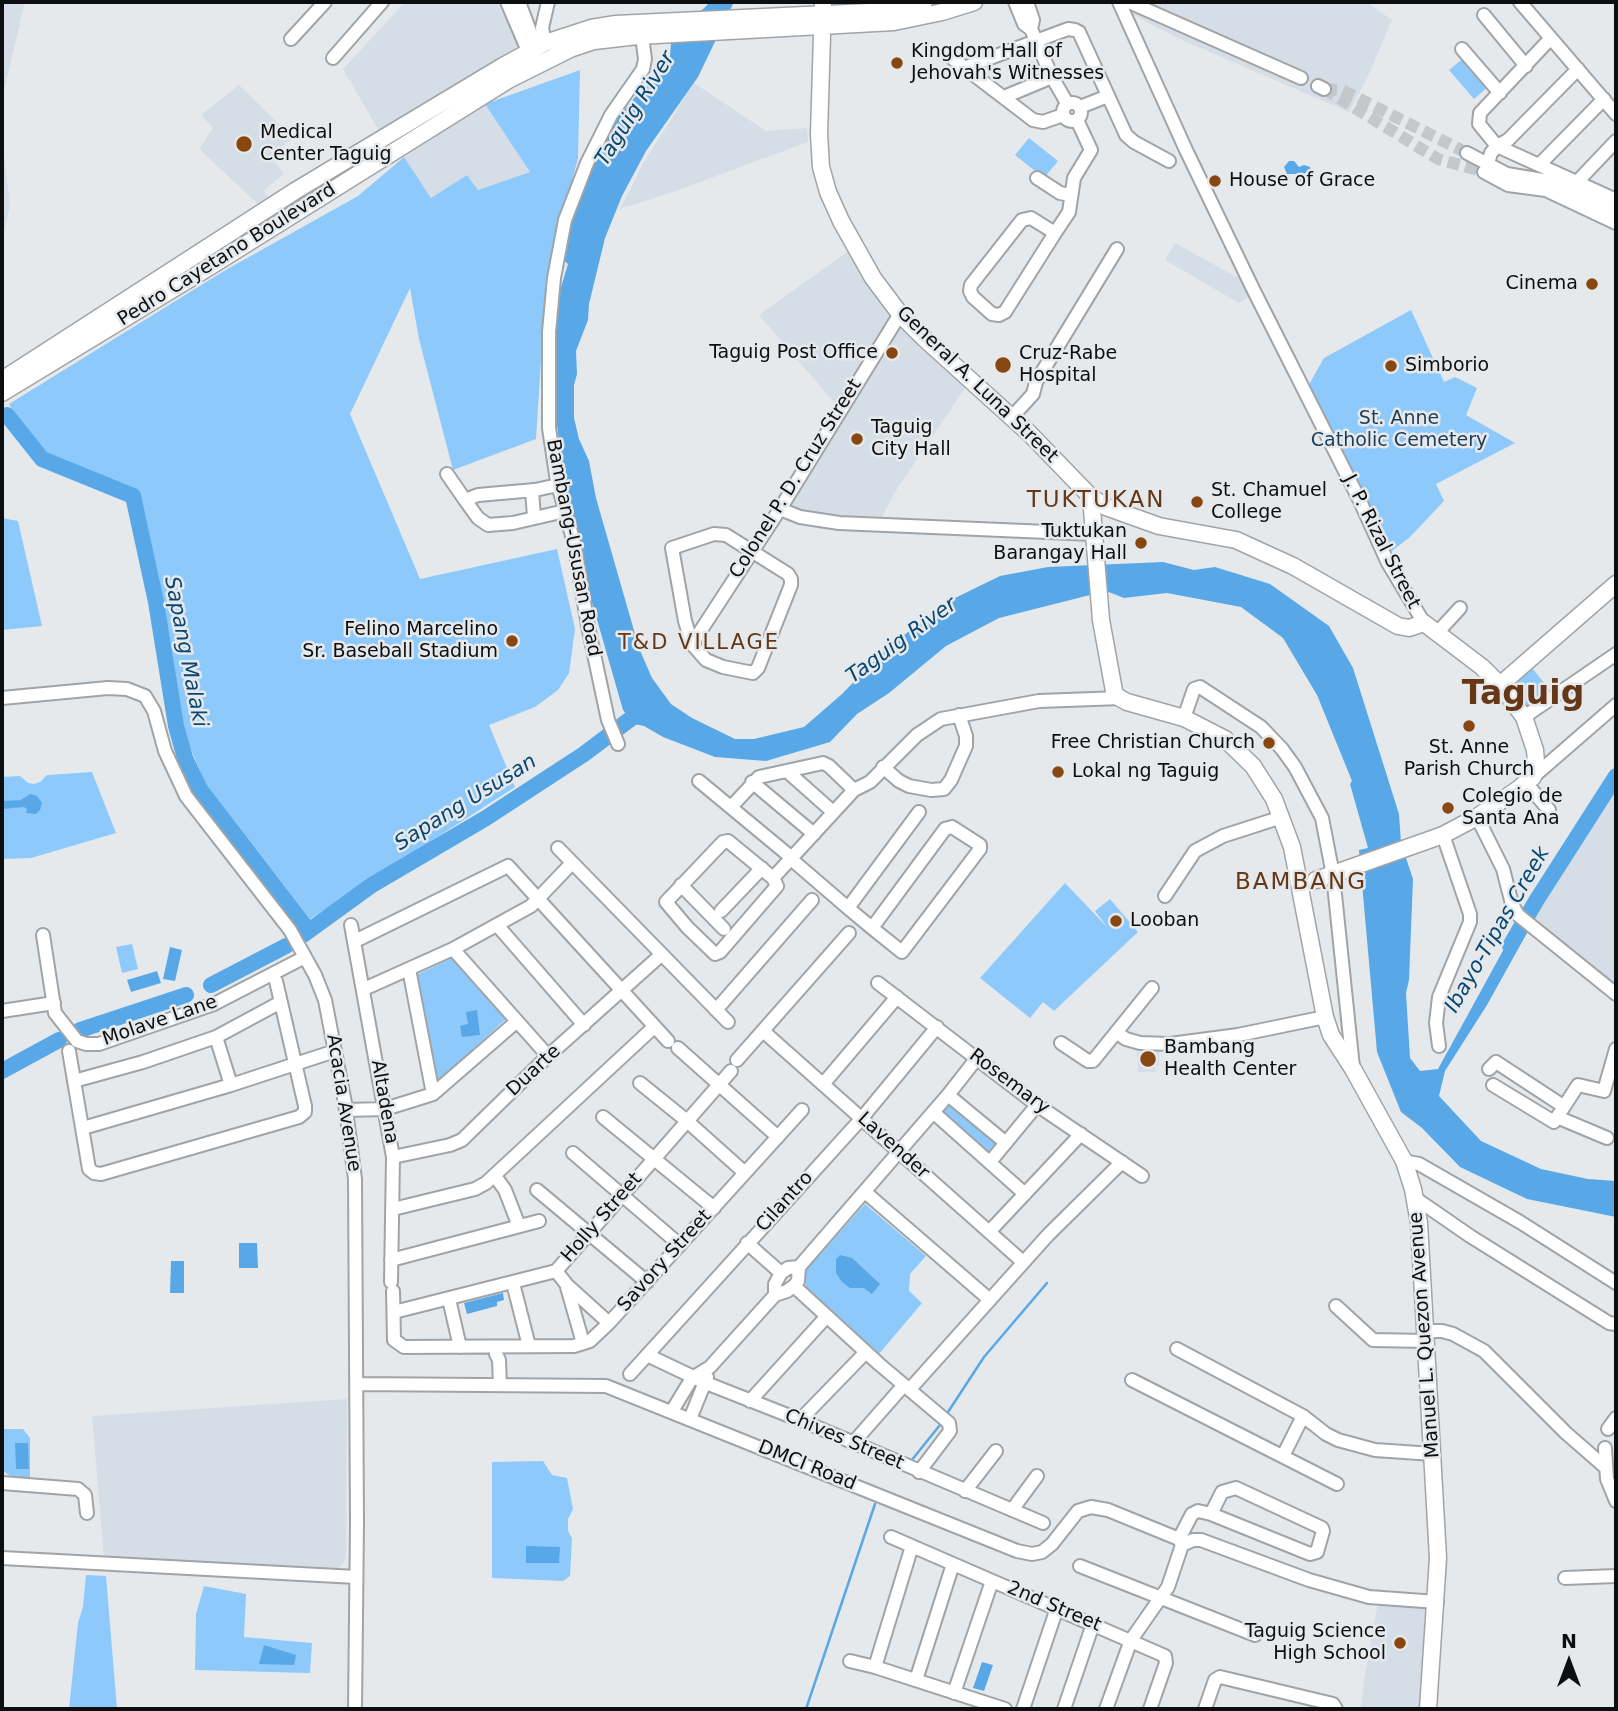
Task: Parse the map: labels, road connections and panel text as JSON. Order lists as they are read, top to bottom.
{
  "streets": {
    "main road": [
      "Pedro Cayetano Boulevard",
      "General A. Luna Street",
      "J. P. Rizal Street",
      "Manuel L. Quezon Avenue"
    ],
    "street": [
      "Colonel P. D. Cruz Street",
      "Bambang-Ususan Road",
      "Molave Lane",
      "Duarte",
      "Rosemary",
      "Altadena",
      "Acacia Avenue",
      "Lavender",
      "Cilantro",
      "Holly Street",
      "Savory Street",
      "Chives Street",
      "DMCI Road",
      "2nd Street"
    ]
  },
  "crossings": [
    ["Pedro Cayetano Boulevard", "General A. Luna Street"],
    ["Pedro Cayetano Boulevard", "Bambang-Ususan Road"],
    ["General A. Luna Street", "Colonel P. D. Cruz Street"],
    ["General A. Luna Street", "J. P. Rizal Street"],
    ["Molave Lane", "Acacia Avenue"],
    ["Duarte", "Altadena"],
    ["Rosemary", "Cilantro"],
    ["Altadena", "Holly Street"],
    ["Acacia Avenue", "DMCI Road"],
    ["Lavender", "Cilantro"],
    ["Lavender", "Holly Street"],
    ["Cilantro", "Chives Street"]
  ],
  "districts": [
    "TUKTUKAN",
    "T&D VILLAGE",
    "Taguig",
    "BAMBANG"
  ],
  "water": [
    "Taguig River",
    "Sapang Malaki",
    "Sapang Ususan",
    "Ibayo-Tipas Creek"
  ],
  "parks": ["St. Anne Catholic Cemetery"],
  "places": [
    "Kingdom Hall of Jehovah's Witnesses",
    "Medical Center Taguig",
    "House of Grace",
    "Cinema",
    "Taguig Post Office",
    "Cruz-Rabe Hospital",
    "Simborio",
    "Taguig City Hall",
    "St. Chamuel College",
    "Tuktukan Barangay Hall",
    "Felino Marcelino Sr. Baseball Stadium",
    "St. Anne Parish Church",
    "Free Christian Church",
    "Lokal ng Taguig",
    "Colegio de Santa Ana",
    "Looban",
    "Bambang Health Center",
    "Taguig Science High School"
  ],
  "north": "top"
}
